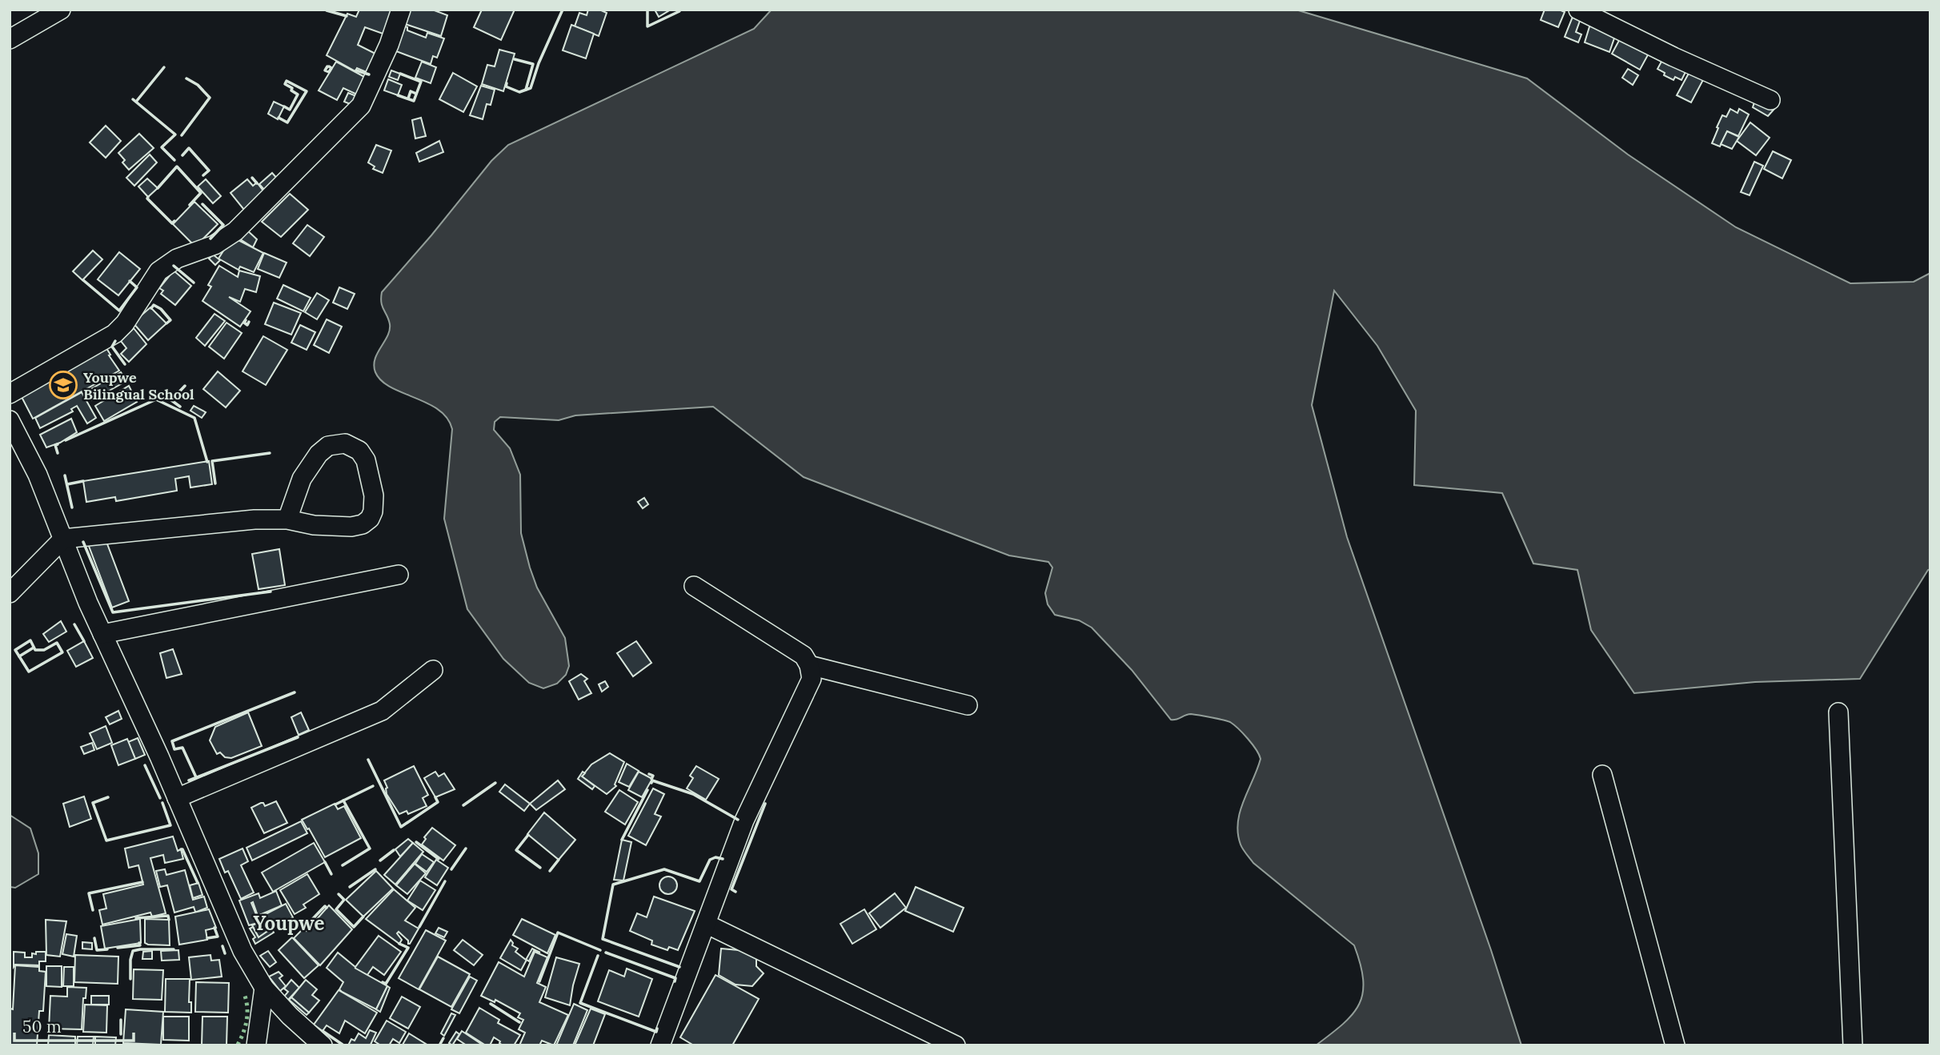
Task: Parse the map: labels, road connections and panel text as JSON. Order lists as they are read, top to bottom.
{
  "districts": ["Youpwe"],
  "places": {
    "school or university": ["Youpwe Bilingual School"]
  },
  "scale_bar": "50 m"
}
